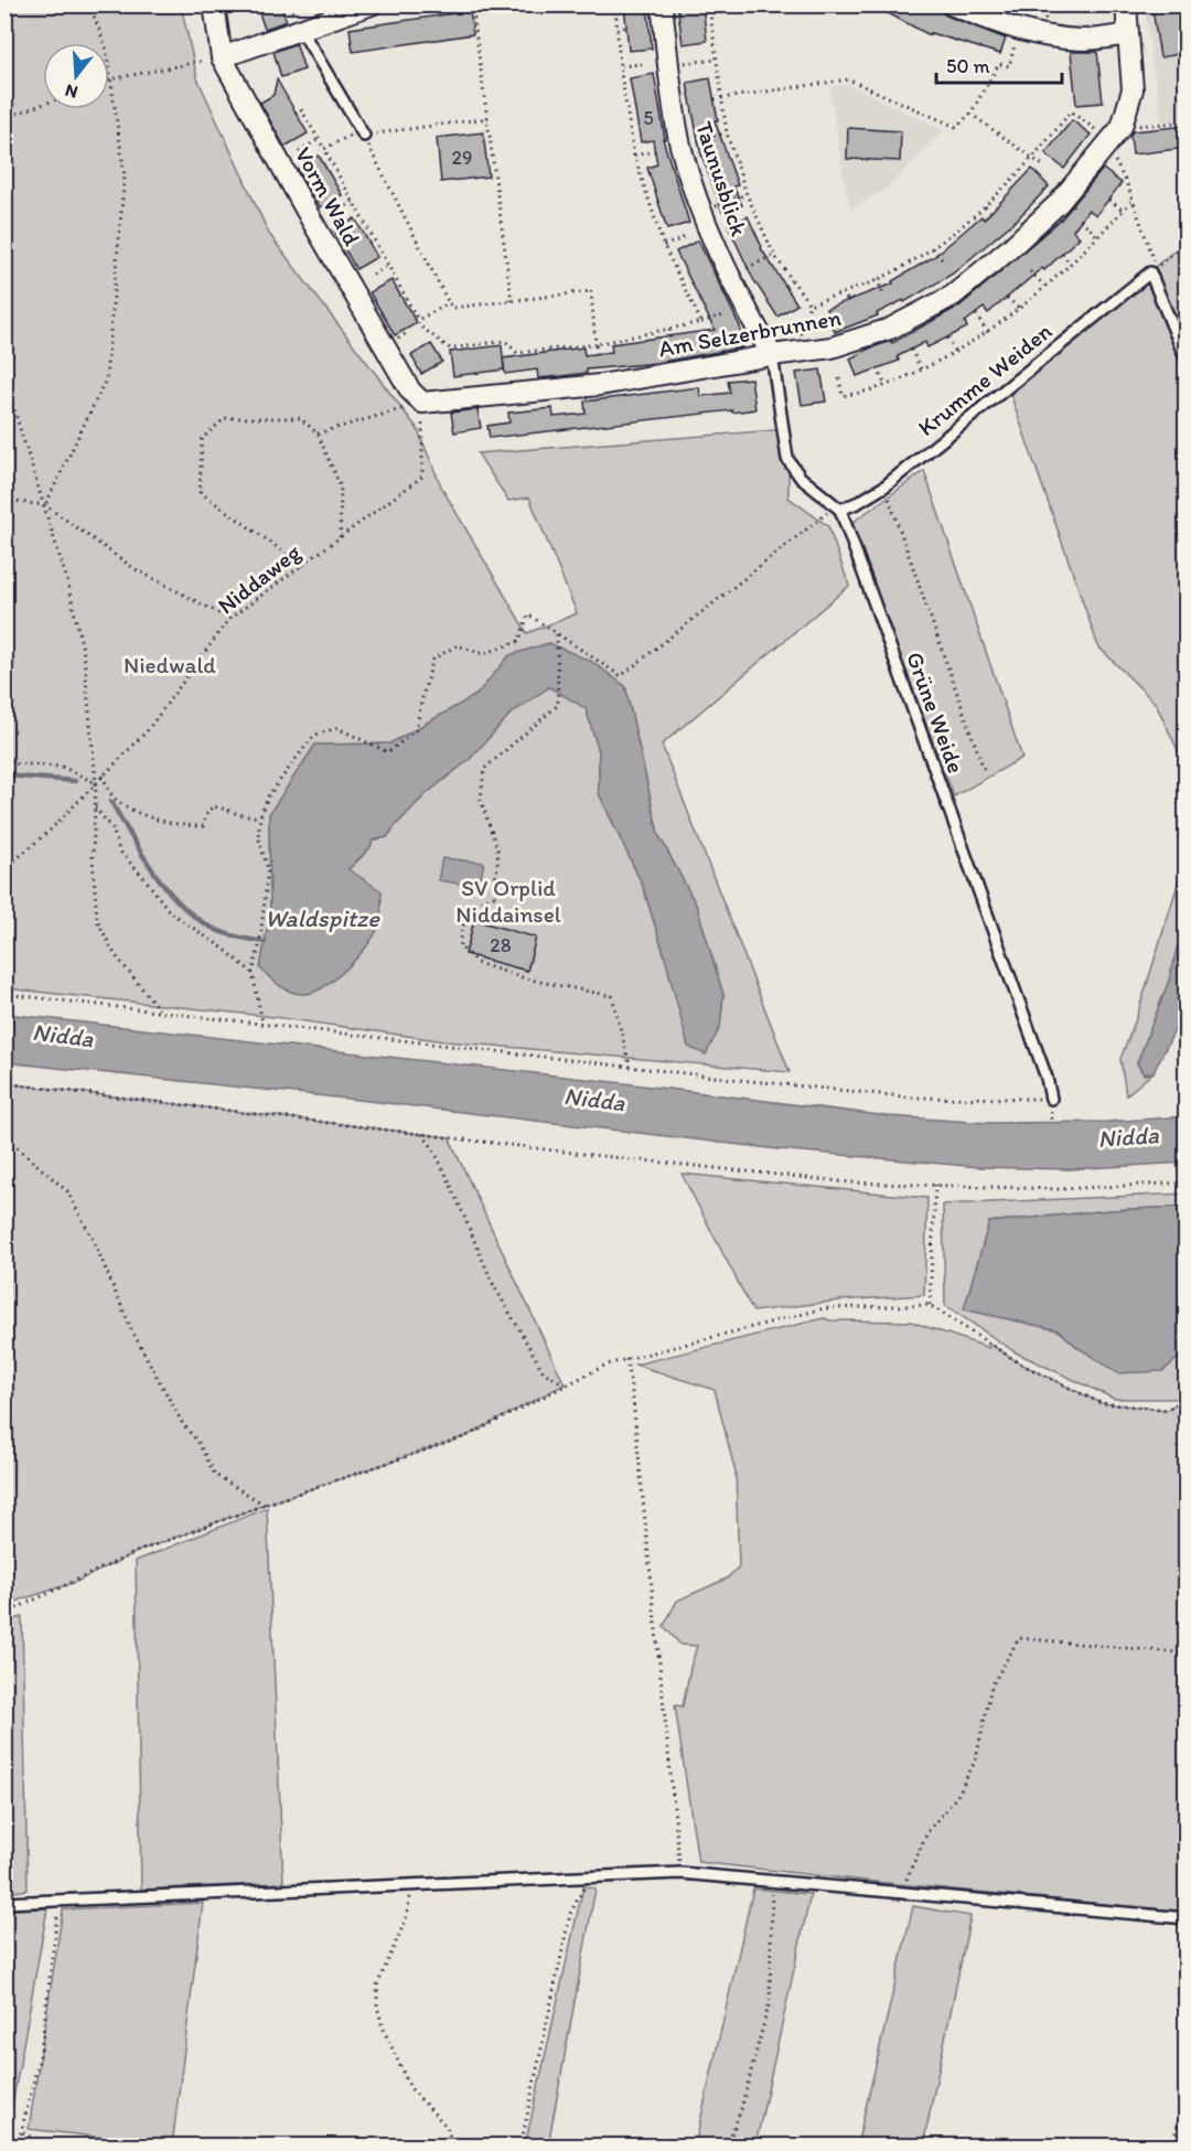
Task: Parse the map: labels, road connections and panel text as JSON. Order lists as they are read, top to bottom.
{
  "streets": {
    "street": ["Taunusblick", "Vorm Wald", "Am Selzerbrunnen"],
    "lane": ["Krumme Weiden", "Grüne Weide"],
    "path": ["Niddaweg"]
  },
  "crossings": [
    ["Taunusblick", "Am Selzerbrunnen"],
    ["Vorm Wald", "Am Selzerbrunnen"],
    ["Vorm Wald", "Niddaweg"],
    ["Am Selzerbrunnen", "Niddaweg"],
    ["Krumme Weiden", "Grüne Weide"]
  ],
  "water": ["Waldspitze", "Nidda"],
  "parks": ["Niedwald", "SV Orplid Niddainsel"],
  "house_numbers": ["5", "29", "28"],
  "scale_bar": "50 m",
  "north": "bottom"
}
